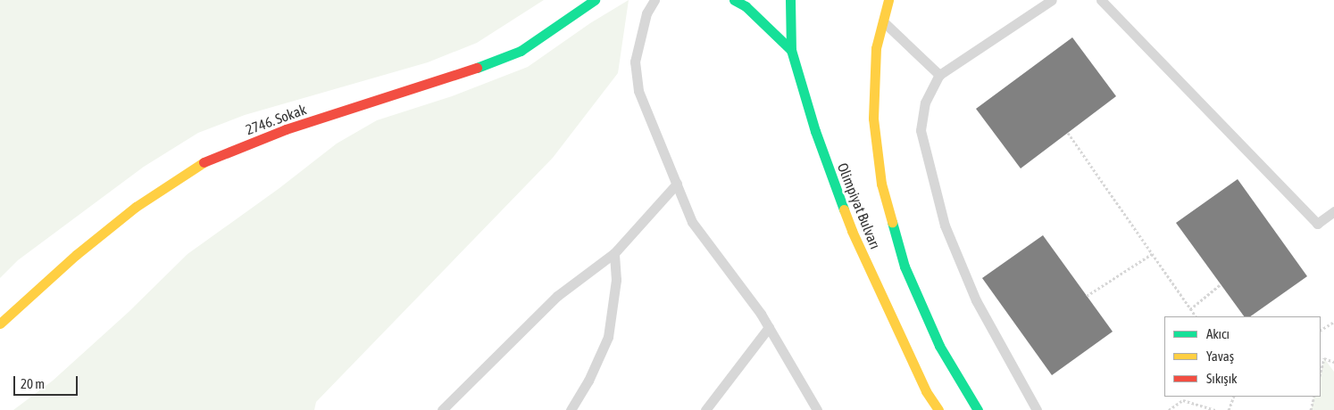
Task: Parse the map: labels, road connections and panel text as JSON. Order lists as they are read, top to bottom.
{
  "streets": {
    "main road": ["2746. Sokak", "Olimpiyat Bulvarı"]
  },
  "legend": ["Akıcı", "Yavaş", "Sıkışık"],
  "scale_bar": "20 m"
}
